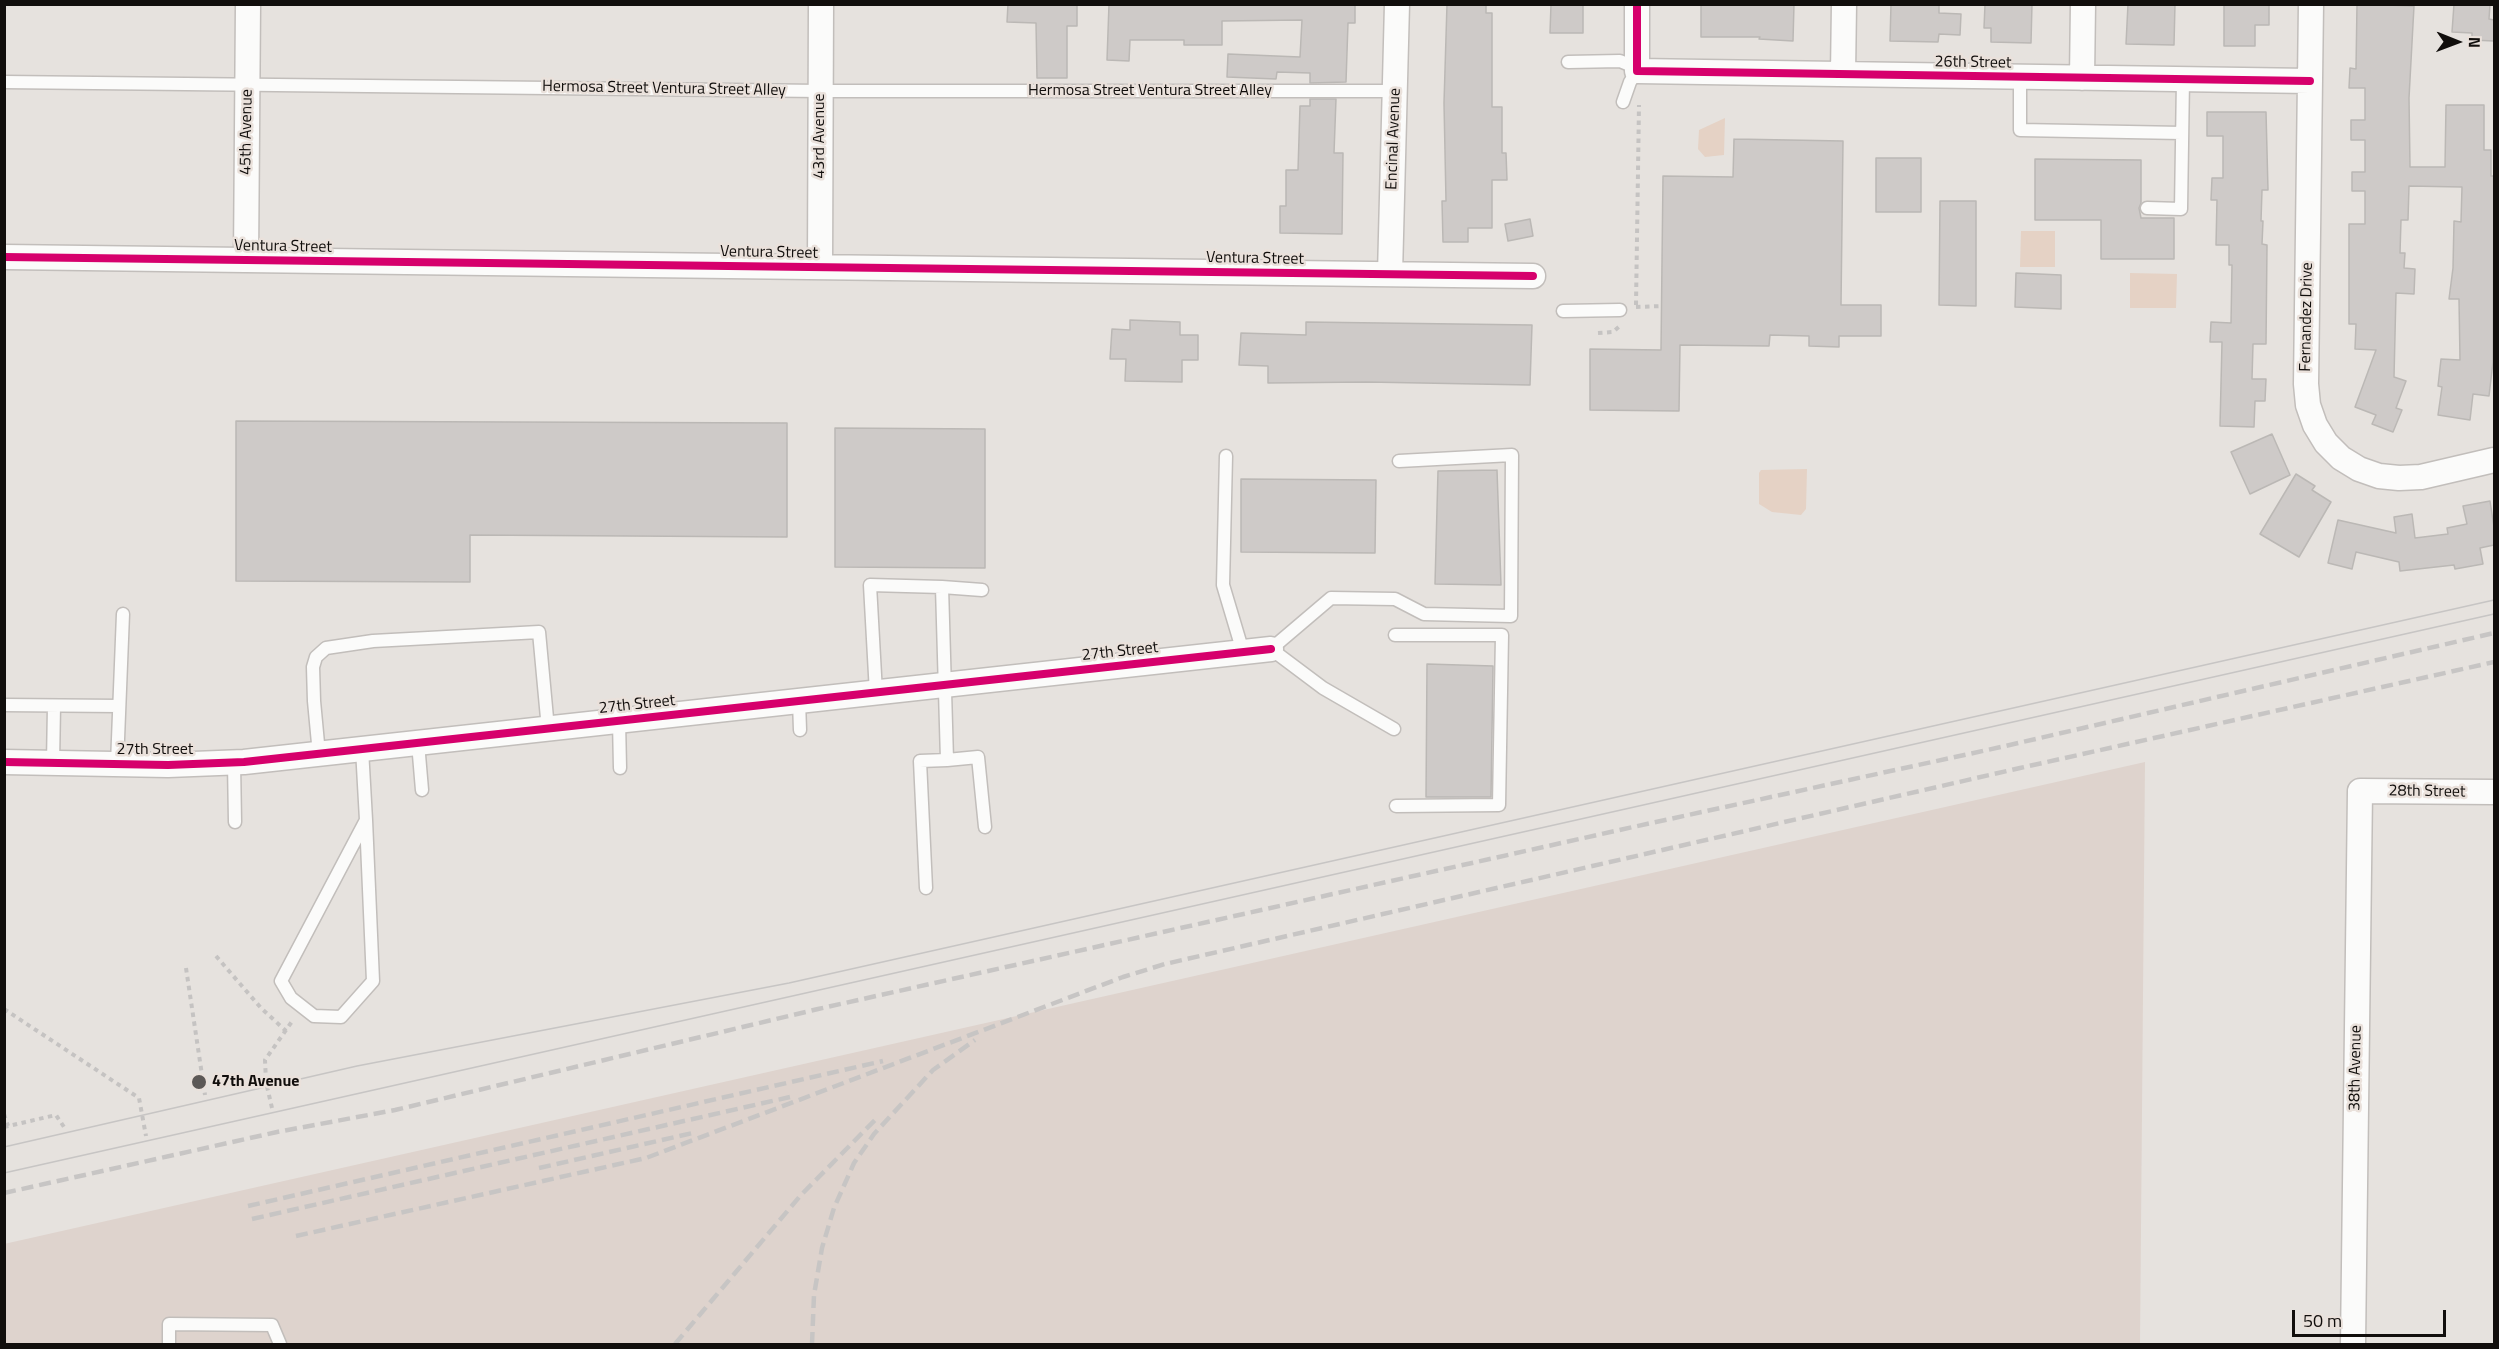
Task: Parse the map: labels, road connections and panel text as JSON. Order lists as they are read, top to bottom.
{
  "streets": {
    "street": [
      "26th Street",
      "45th Avenue",
      "43rd Avenue",
      "Encinal Avenue",
      "Ventura Street",
      "Fernandez Drive",
      "27th Street",
      "28th Street",
      "38th Avenue"
    ],
    "lane": ["Hermosa Street Ventura Street Alley"]
  },
  "crossings": [
    ["26th Street", "Fernandez Drive"],
    ["Hermosa Street Ventura Street Alley", "45th Avenue"],
    ["Hermosa Street Ventura Street Alley", "43rd Avenue"],
    ["Hermosa Street Ventura Street Alley", "Encinal Avenue"],
    ["45th Avenue", "Ventura Street"],
    ["43rd Avenue", "Ventura Street"],
    ["Encinal Avenue", "Ventura Street"],
    ["28th Street", "38th Avenue"]
  ],
  "places": ["47th Avenue"],
  "scale_bar": "50 m",
  "north": "right"
}
